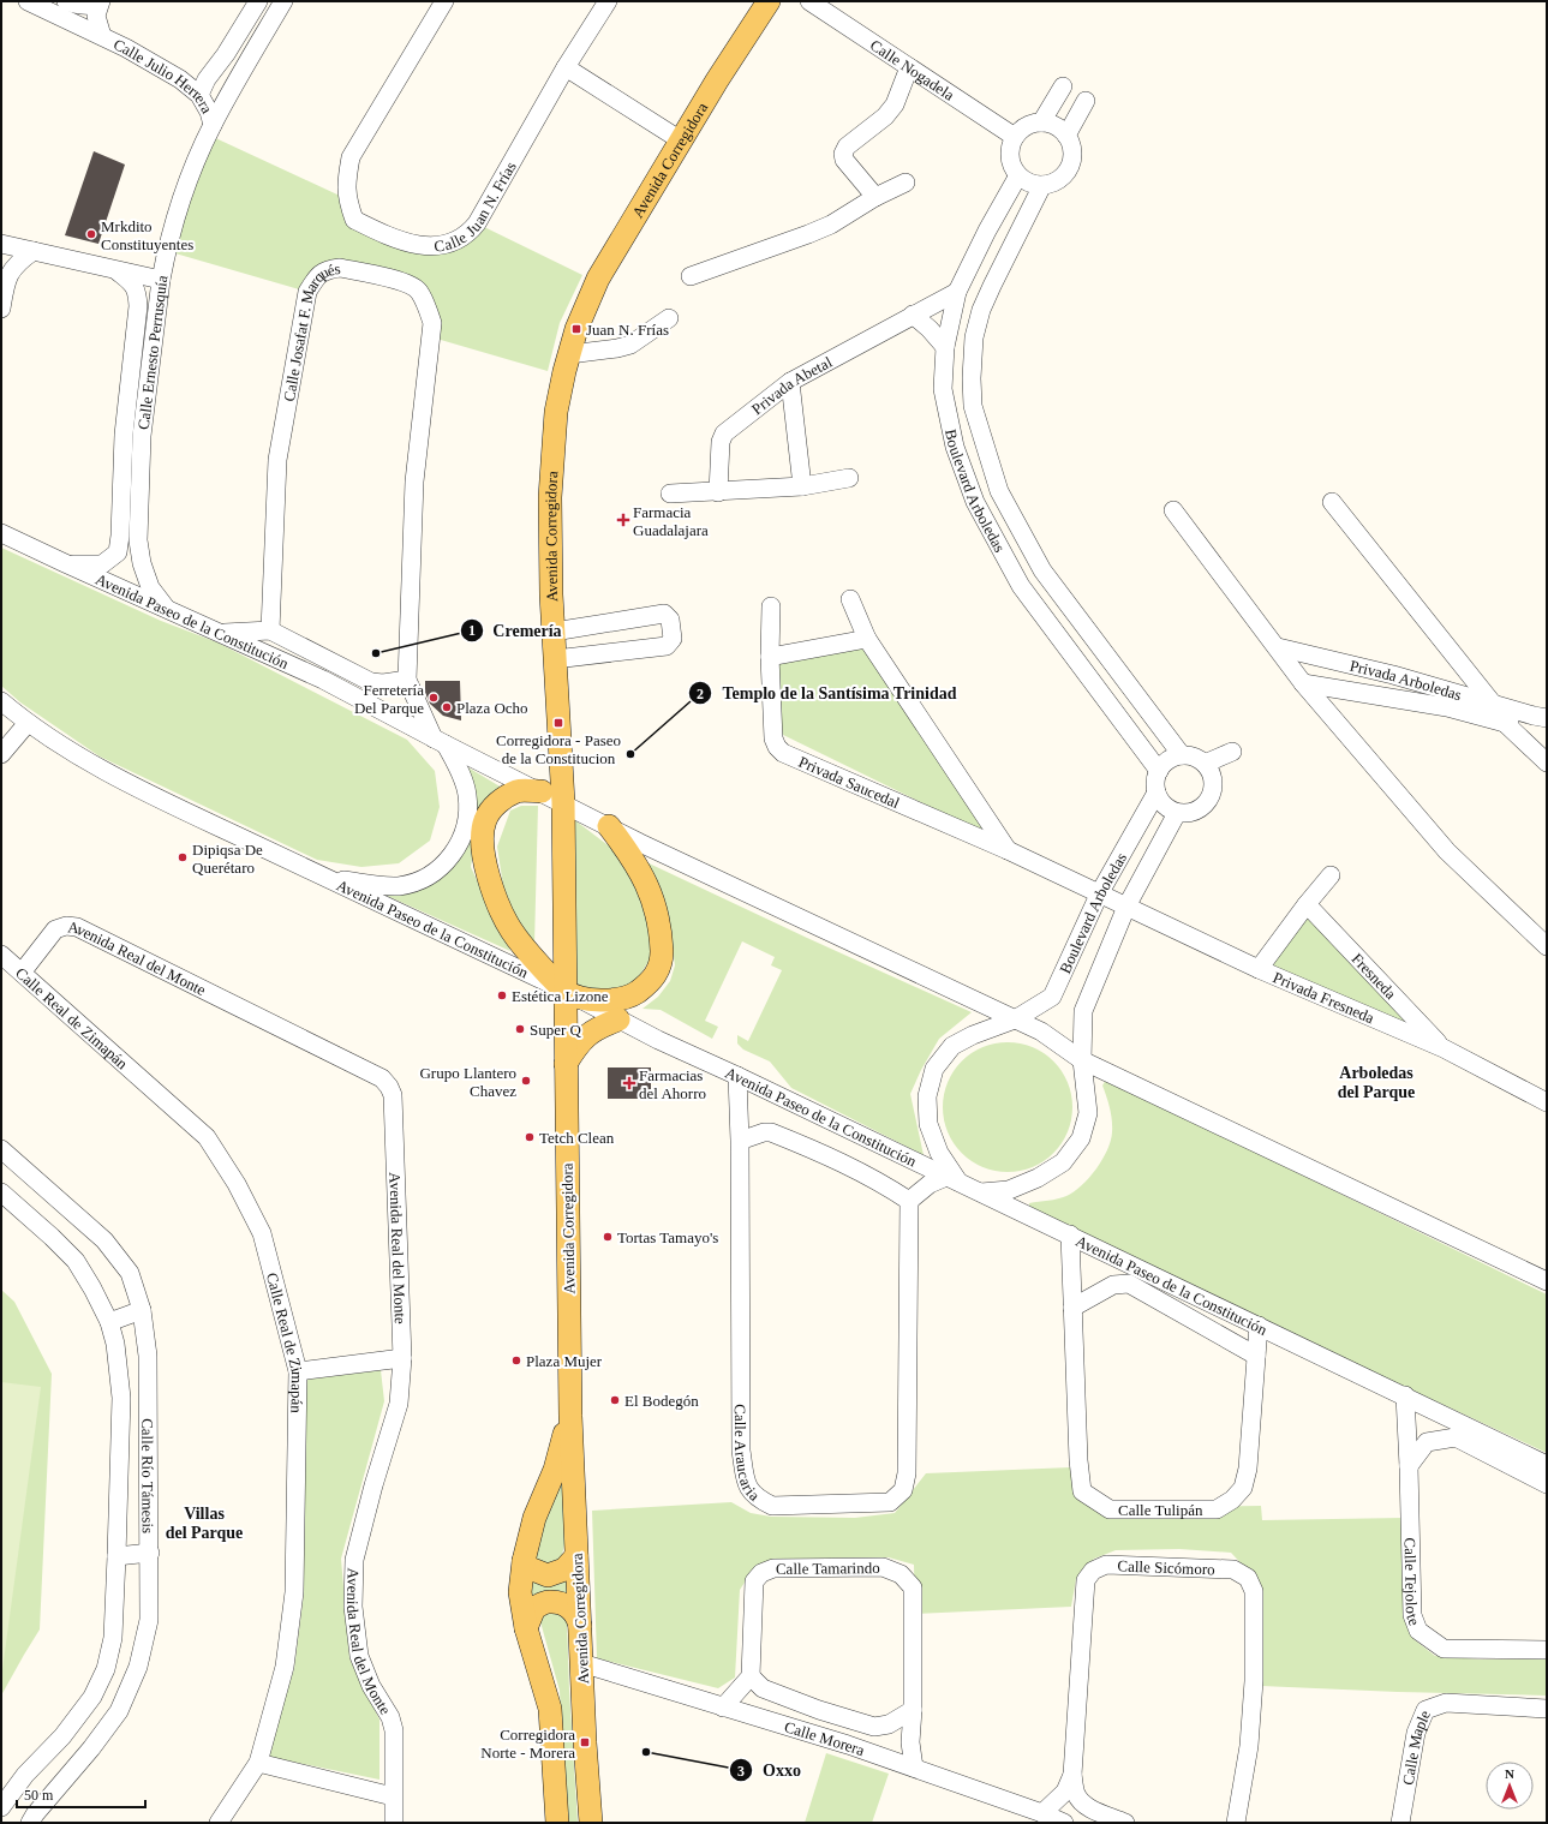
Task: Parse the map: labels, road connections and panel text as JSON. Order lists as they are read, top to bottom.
{
  "streets": {
    "main road": ["Avenida Corregidora"],
    "street": [
      "Calle Nogadela",
      "Calle Julio Herrera",
      "Calle Juan N. Frías",
      "Calle Josafat F. Marqués",
      "Calle Ernesto Perrusquía",
      "Privada Abetal",
      "Boulevard Arboledas",
      "Avenida Paseo de la Constitución",
      "Privada Arboledas",
      "Privada Saucedal",
      "Avenida Real del Monte",
      "Fresneda",
      "Privada Fresneda",
      "Calle Real de Zimapán",
      "Calle Araucaria",
      "Calle Río Támesis",
      "Calle Tulipán",
      "Calle Sicómoro",
      "Calle Tamarindo",
      "Calle Tejolote",
      "Calle Morera",
      "Calle Maple"
    ]
  },
  "crossings": [
    ["Calle Nogadela", "Boulevard Arboledas"],
    ["Calle Julio Herrera", "Calle Ernesto Perrusquía"],
    ["Avenida Corregidora", "Avenida Paseo de la Constitución"],
    ["Avenida Corregidora", "Calle Morera"],
    ["Calle Josafat F. Marqués", "Avenida Paseo de la Constitución"],
    ["Calle Ernesto Perrusquía", "Avenida Paseo de la Constitución"],
    ["Privada Abetal", "Boulevard Arboledas"],
    ["Boulevard Arboledas", "Avenida Paseo de la Constitución"],
    ["Boulevard Arboledas", "Privada Saucedal"],
    ["Boulevard Arboledas", "Privada Fresneda"],
    ["Avenida Paseo de la Constitución", "Calle Araucaria"],
    ["Avenida Paseo de la Constitución", "Calle Tulipán"],
    ["Avenida Paseo de la Constitución", "Calle Tejolote"],
    ["Privada Saucedal", "Privada Fresneda"],
    ["Avenida Real del Monte", "Calle Real de Zimapán"],
    ["Fresneda", "Privada Fresneda"],
    ["Calle Sicómoro", "Calle Morera"],
    ["Calle Tamarindo", "Calle Morera"]
  ],
  "districts": ["Arboledas del Parque", "Villas del Parque"],
  "places": {
    "other": [
      "Mrkdito Constituyentes",
      "Cremería",
      "Ferretería Del Parque",
      "Plaza Ocho",
      "Templo de la Santísima Trinidad",
      "Dipiqsa De Querétaro",
      "Estética Lizone",
      "Super Q",
      "Grupo Llantero Chavez",
      "Tetch Clean",
      "Tortas Tamayo's",
      "Plaza Mujer",
      "El Bodegón",
      "Oxxo"
    ],
    "transit": ["Juan N. Frías", "Corregidora - Paseo de la Constitucion", "Corregidora Norte - Morera"],
    "health": ["Farmacia Guadalajara", "Farmacias del Ahorro"]
  },
  "scale_bar": "50 m",
  "north": "top"
}
